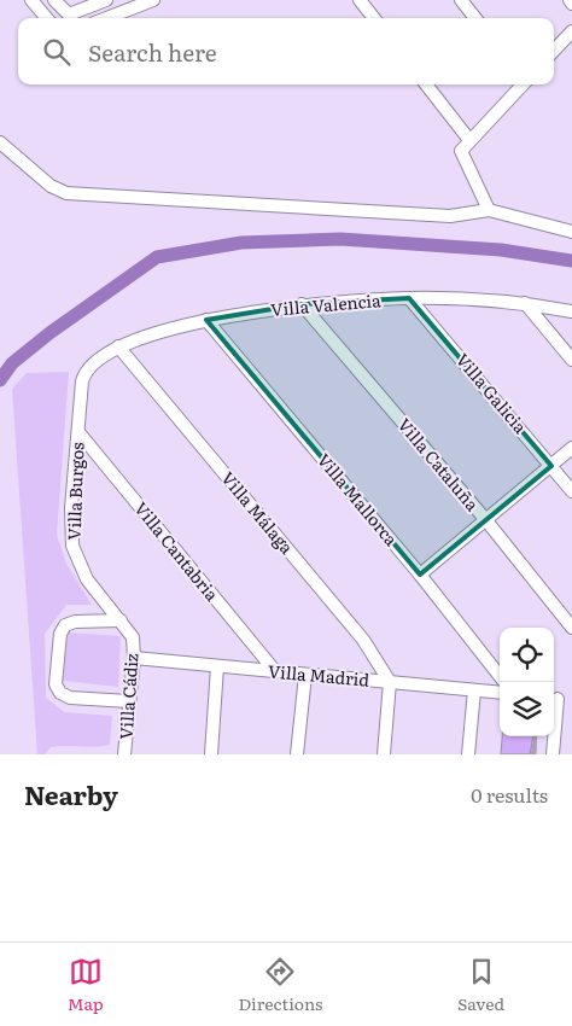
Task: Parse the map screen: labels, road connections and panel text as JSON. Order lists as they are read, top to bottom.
{
  "streets": {
    "street": [
      "Villa Valencia",
      "Villa Galicia",
      "Villa Cataluña",
      "Villa Burgos",
      "Villa Mallorca",
      "Villa Málaga",
      "Villa Cantabria",
      "Villa Madrid",
      "Villa Cádiz"
    ]
  },
  "crossings": [
    ["Villa Valencia", "Villa Galicia"],
    ["Villa Valencia", "Villa Cataluña"],
    ["Villa Valencia", "Villa Burgos"],
    ["Villa Valencia", "Villa Mallorca"],
    ["Villa Valencia", "Villa Málaga"],
    ["Villa Burgos", "Villa Cantabria"],
    ["Villa Burgos", "Villa Madrid"],
    ["Villa Burgos", "Villa Cádiz"],
    ["Villa Málaga", "Villa Madrid"],
    ["Villa Cantabria", "Villa Madrid"],
    ["Villa Madrid", "Villa Cádiz"]
  ],
  "page": {
    "search": "Search here",
    "heading": ["Nearby", "0 results"],
    "nav": ["Map", "Directions", "Saved"]
  }
}
